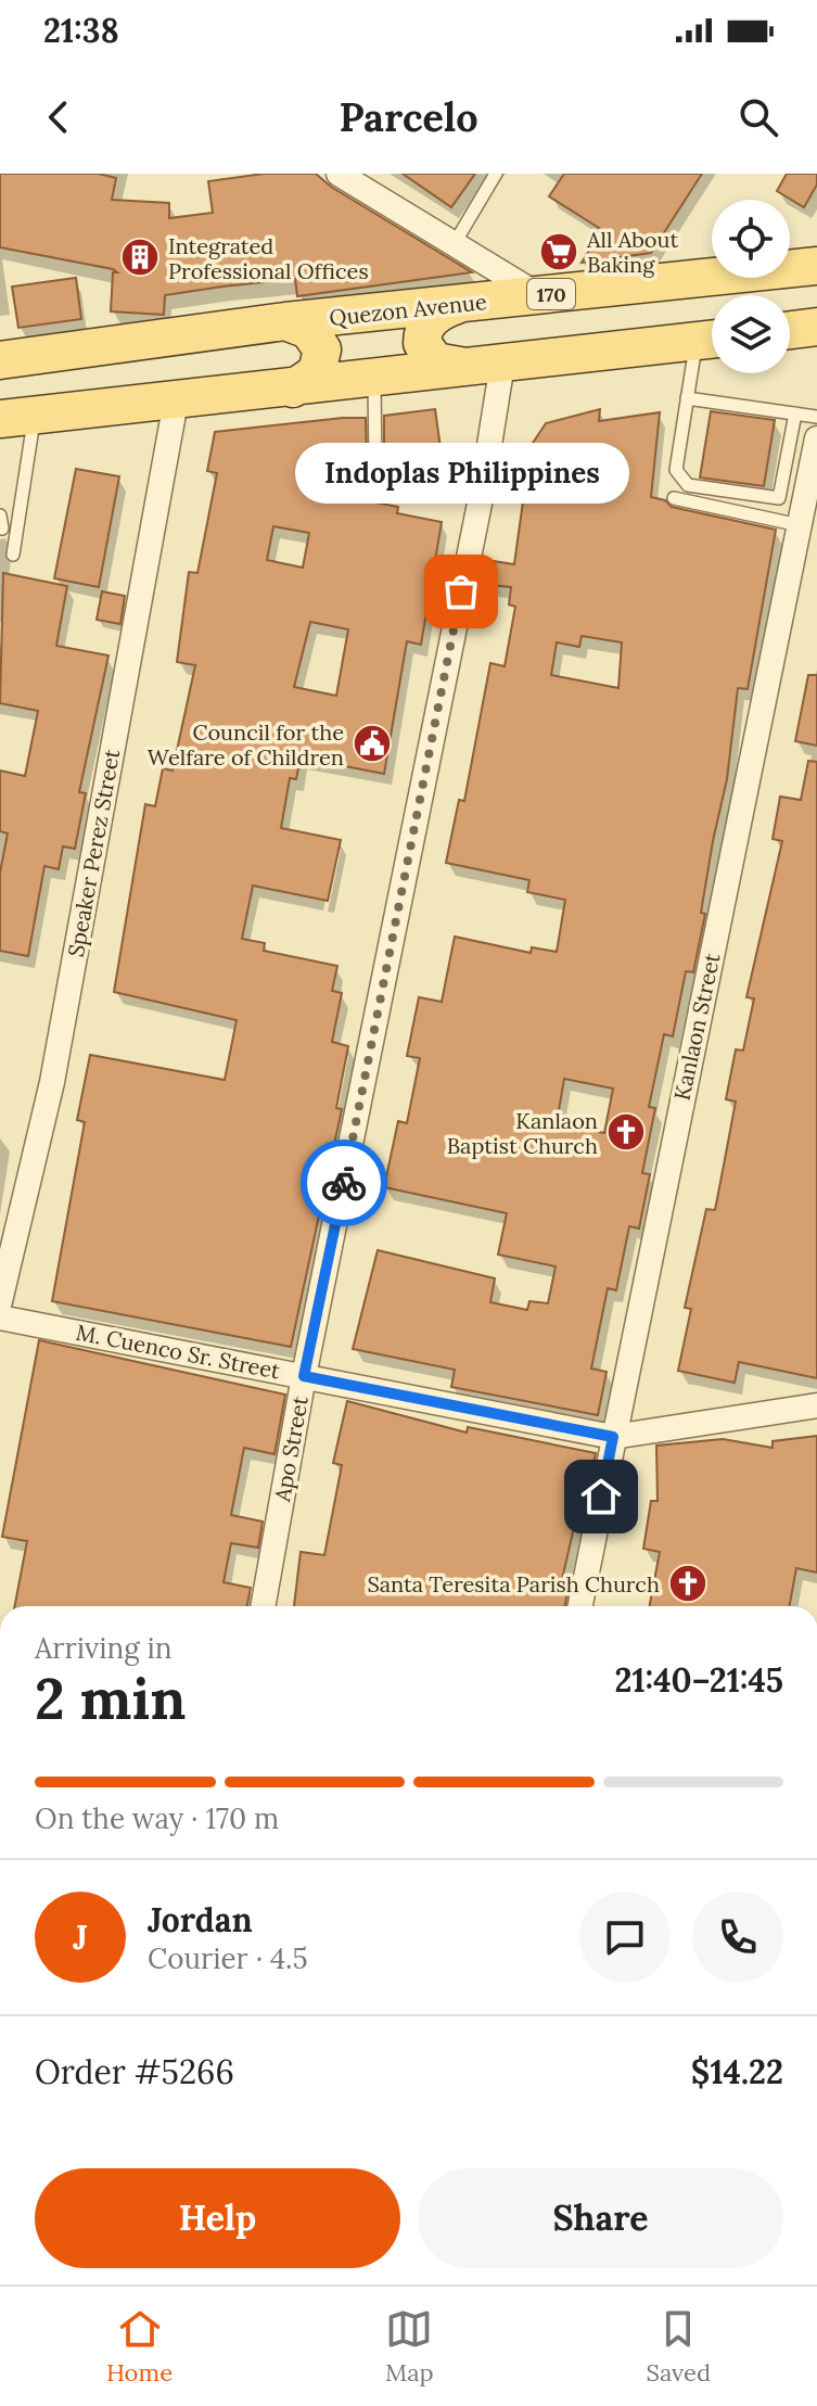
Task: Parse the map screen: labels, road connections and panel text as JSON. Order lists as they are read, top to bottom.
{
  "streets": {
    "main road": ["170", "Quezon Avenue"],
    "street": [
      "Speaker Perez Street",
      "Kanlaon Street",
      "M. Cuenco Sr. Street",
      "Apo Street"
    ]
  },
  "crossings": [
    ["Kanlaon Street", "M. Cuenco Sr. Street"],
    ["M. Cuenco Sr. Street", "Apo Street"]
  ],
  "places": {
    "supermarket": ["All About Baking"],
    "building": ["Integrated Professional Offices"],
    "other": ["Indoplas Philippines"],
    "public building": ["Council for the Welfare of Children"],
    "church": ["Kanlaon Baptist Church", "Santa Teresita Parish Church"]
  },
  "page": {
    "status": "21:38",
    "header": "Parcelo",
    "bubble": "Indoplas Philippines",
    "heading": ["2 min", "Arriving in", "21:40–21:45"],
    "panel": [
      "Jordan",
      "Courier · 4.5",
      "Order #5266",
      "$14.22"
    ],
    "bar": "On the way · 170 m",
    "round": "J",
    "buttons": ["Help", "Share"],
    "tabs": ["Home", "Map", "Saved"]
  }
}
